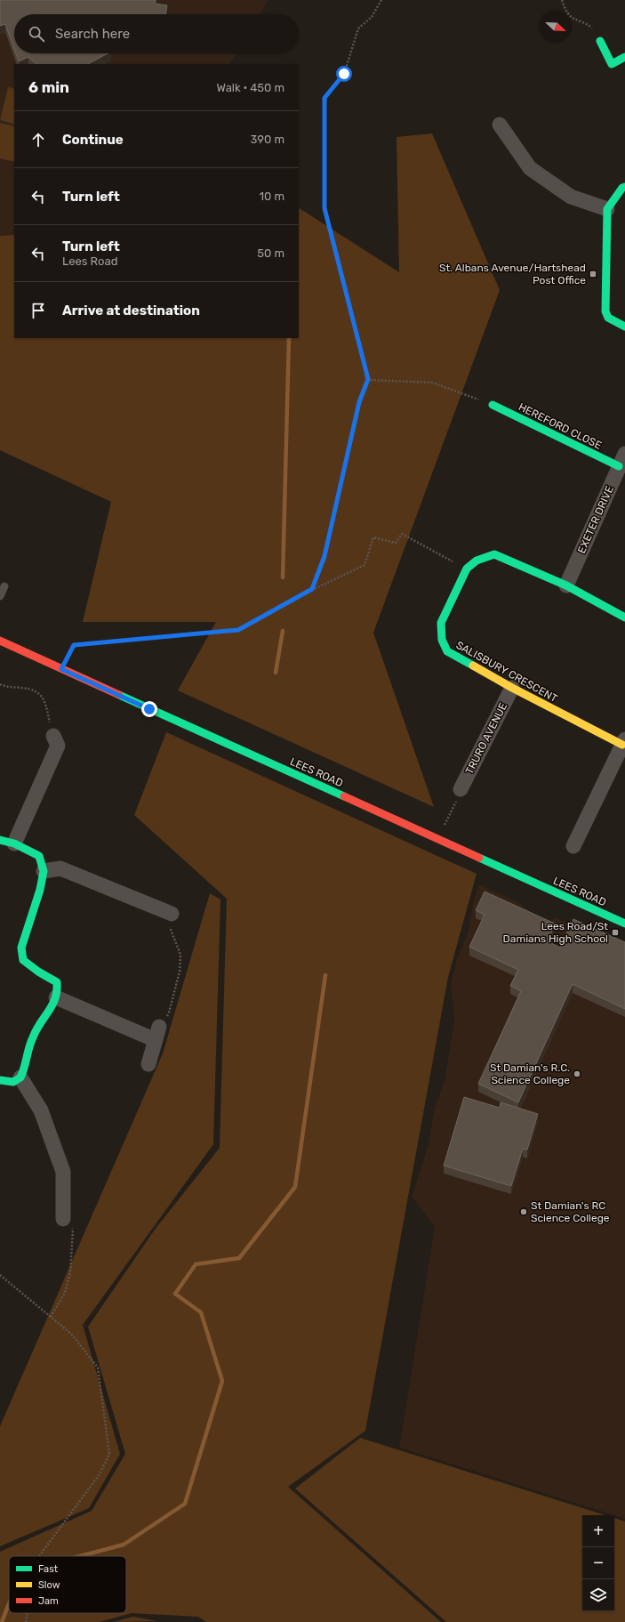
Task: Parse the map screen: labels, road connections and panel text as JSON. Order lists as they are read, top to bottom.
{
  "streets": {
    "street": [
      "HEREFORD CLOSE",
      "EXETER DRIVE",
      "SALISBURY CRESCENT",
      "TRURO AVENUE",
      "LEES ROAD"
    ]
  },
  "crossings": [
    ["HEREFORD CLOSE", "EXETER DRIVE"],
    ["SALISBURY CRESCENT", "TRURO AVENUE"]
  ],
  "places": {
    "transit": ["St. Albans Avenue/Hartshead Post Office", "Lees Road/St Damians High School"],
    "other": ["St Damian's R.C. Science College", "St Damian's RC Science College"]
  },
  "legend": ["Fast", "Slow", "Jam"],
  "north": "bottom right",
  "page": {
    "search": "Search here",
    "heading": ["6 min", "Walk · 450 m"],
    "list": [
      ["Continue", "390 m"],
      ["Turn left", "10 m"],
      ["Turn left", "Lees Road", "50 m"],
      "Arrive at destination"
    ],
    "map_buttons": ["+", "−"]
  }
}
